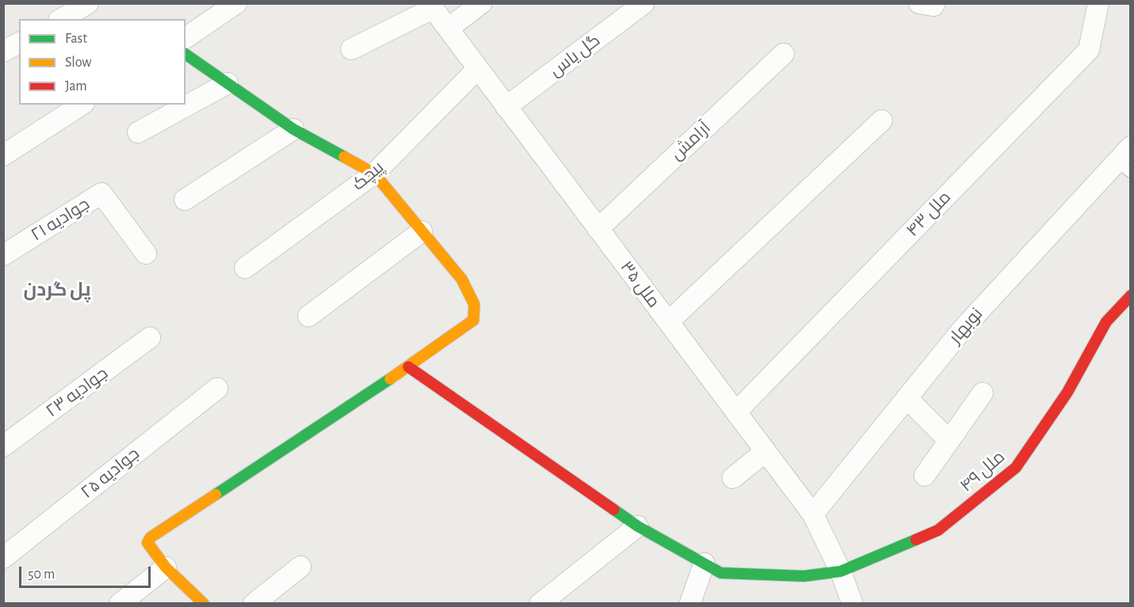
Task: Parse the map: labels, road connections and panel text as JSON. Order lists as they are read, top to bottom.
{
  "streets": {
    "street": [
      "گل یاس",
      "آرامش",
      "پیچک",
      "ملل ۴۳",
      "جوادیه ۲۱",
      "ملل ۳۵",
      "نوبهار",
      "جوادیه ۲۳",
      "ملل ۴۹",
      "جوادیه ۲۵"
    ]
  },
  "crossings": [
    ["گل یاس", "ملل ۳۵"],
    ["آرامش", "ملل ۳۵"],
    ["پیچک", "ملل ۳۵"],
    ["ملل ۴۳", "ملل ۳۵"],
    ["ملل ۳۵", "نوبهار"],
    ["ملل ۳۵", "ملل ۴۹"]
  ],
  "districts": ["پل گردن"],
  "legend": ["Fast", "Slow", "Jam"],
  "scale_bar": "50 m"
}
